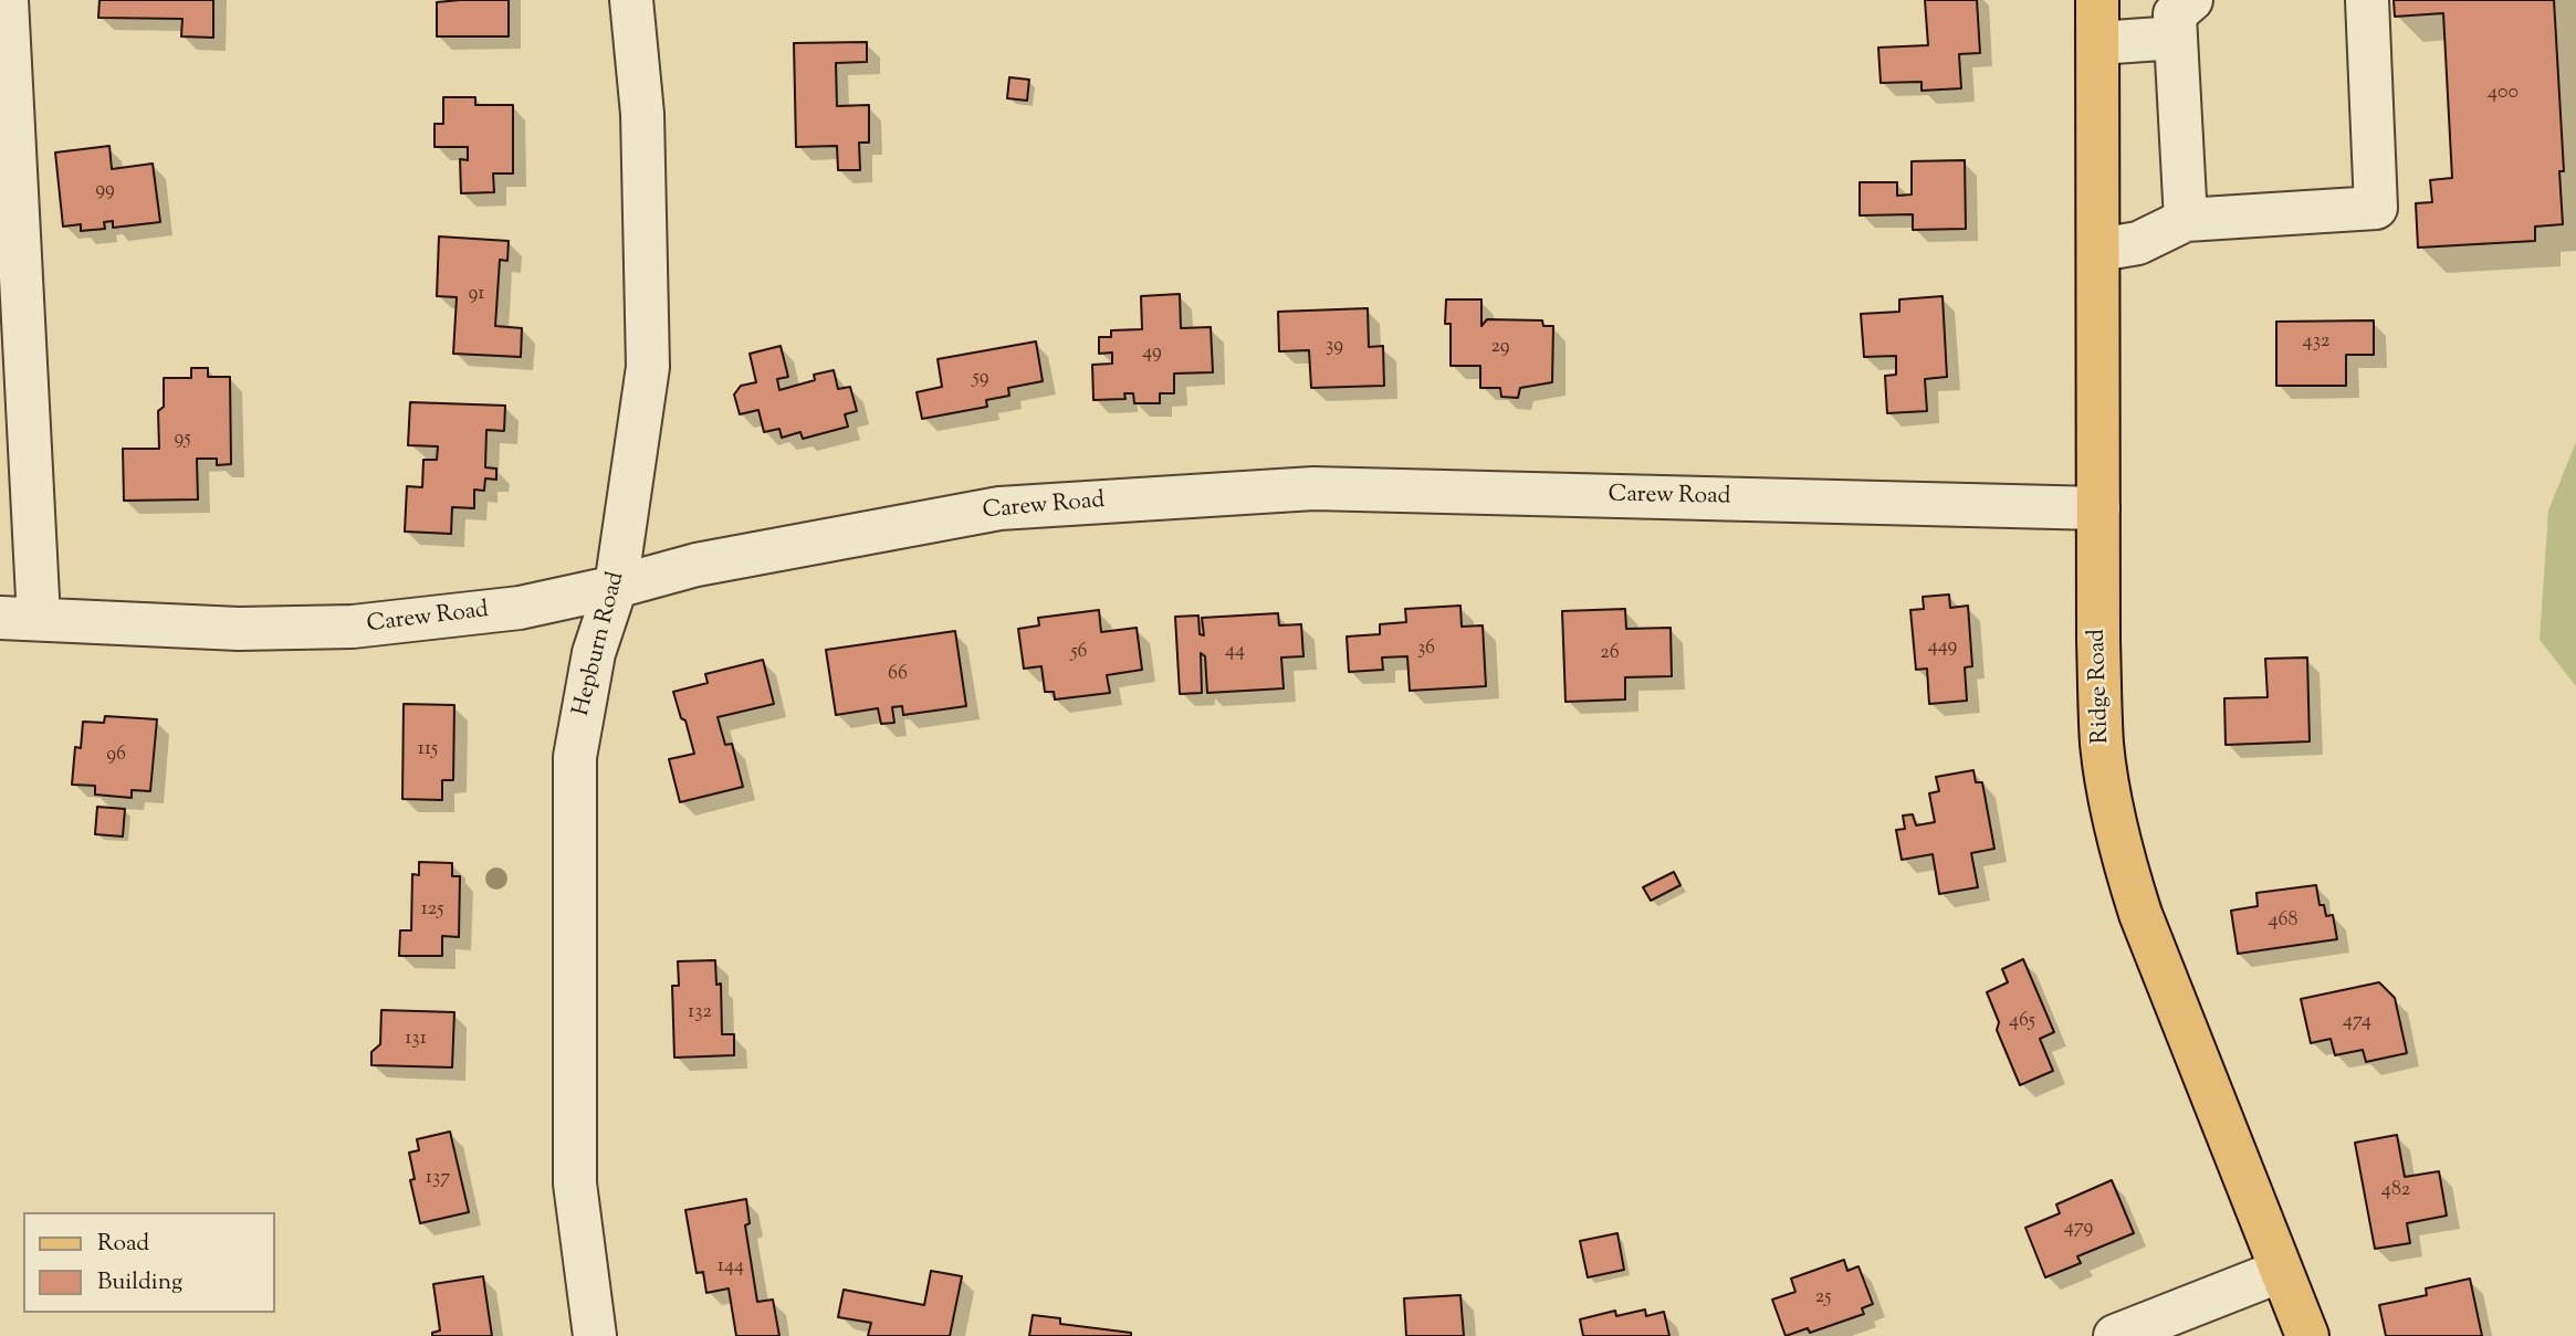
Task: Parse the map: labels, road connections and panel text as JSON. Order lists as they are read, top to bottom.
{
  "streets": {
    "main road": ["Ridge Road"],
    "street": ["Carew Road", "Hepburn Road"]
  },
  "crossings": [
    ["Carew Road", "Hepburn Road"],
    ["Carew Road", "Ridge Road"]
  ],
  "house_numbers": [
    "400",
    "99",
    "91",
    "432",
    "39",
    "29",
    "49",
    "59",
    "95",
    "449",
    "36",
    "44",
    "56",
    "26",
    "66",
    "115",
    "96",
    "125",
    "468",
    "132",
    "465",
    "474",
    "131",
    "137",
    "482",
    "479",
    "144",
    "25"
  ],
  "legend": ["Road", "Building"]
}
